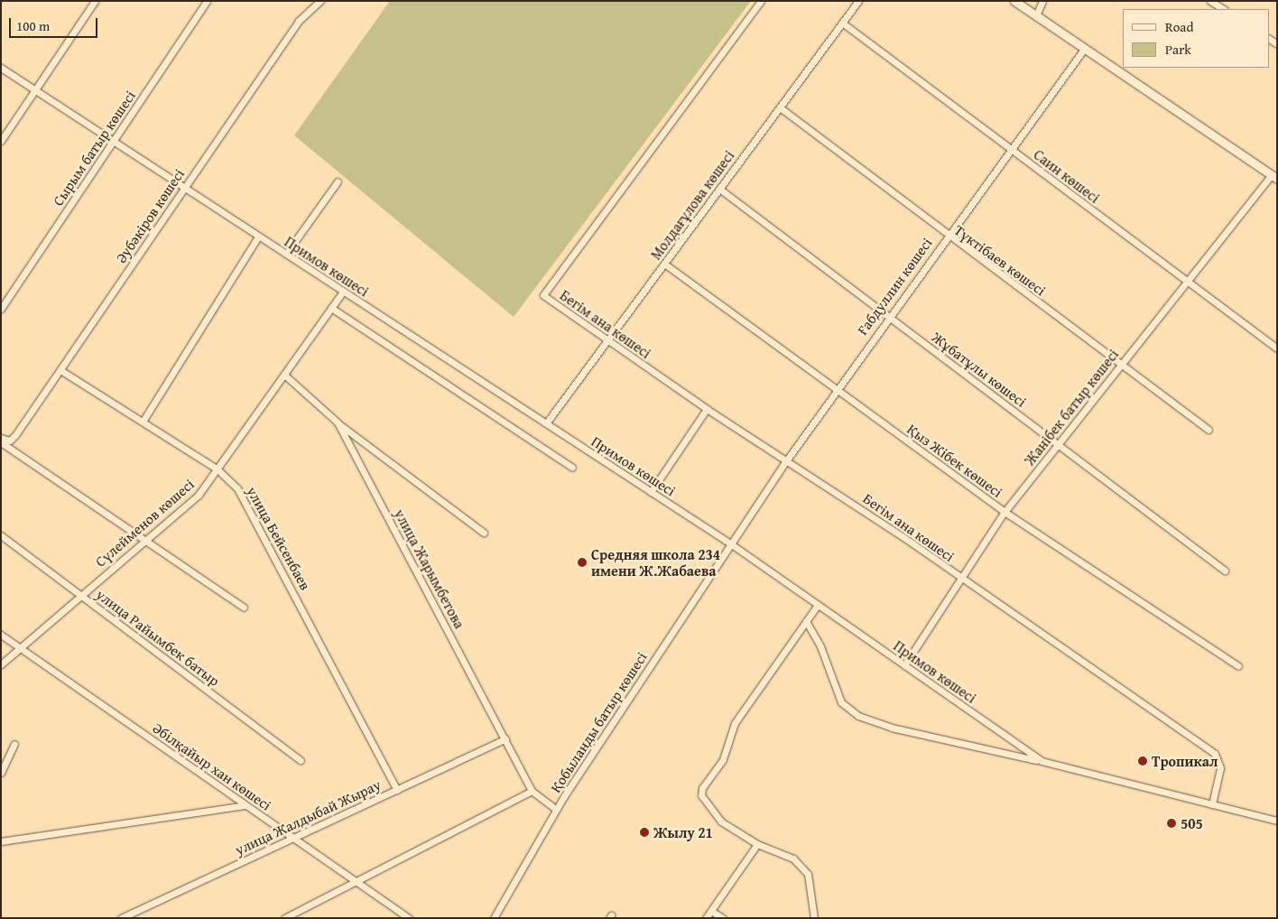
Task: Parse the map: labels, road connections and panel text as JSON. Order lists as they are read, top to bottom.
{
  "streets": {
    "street": [
      "Сырым батыр көшесі",
      "Саин көшесі",
      "Молдағұлова көшесі",
      "Әубәкіров көшесі",
      "Түктібаев көшесі",
      "Примов көшесі",
      "Ғабдуллин көшесі",
      "Бегім ана көшесі",
      "Жұбатұлы көшесі",
      "Жанібек батыр көшесі",
      "Қыз Жібек көшесі",
      "Сүлейменов көшесі",
      "улица Бейсенбаев",
      "улица Жарымбетова",
      "улица Райымбек батыр",
      "Қобыланды батыр көшесі",
      "Әбілқайыр хан көшесі",
      "улица Жалдыбай Жырау"
    ]
  },
  "crossings": [
    ["Сырым батыр көшесі", "Примов көшесі"],
    ["Саин көшесі", "Молдағұлова көшесі"],
    ["Саин көшесі", "Ғабдуллин көшесі"],
    ["Саин көшесі", "Жанібек батыр көшесі"],
    ["Молдағұлова көшесі", "Түктібаев көшесі"],
    ["Молдағұлова көшесі", "Примов көшесі"],
    ["Молдағұлова көшесі", "Бегім ана көшесі"],
    ["Молдағұлова көшесі", "Жұбатұлы көшесі"],
    ["Молдағұлова көшесі", "Қыз Жібек көшесі"],
    ["Әубәкіров көшесі", "Примов көшесі"],
    ["Әубәкіров көшесі", "улица Бейсенбаев"],
    ["Түктібаев көшесі", "Ғабдуллин көшесі"],
    ["Түктібаев көшесі", "Жанібек батыр көшесі"],
    ["Примов көшесі", "Ғабдуллин көшесі"],
    ["Примов көшесі", "Бегім ана көшесі"],
    ["Примов көшесі", "Жанібек батыр көшесі"],
    ["Примов көшесі", "Сүлейменов көшесі"],
    ["Примов көшесі", "Қобыланды батыр көшесі"],
    ["Ғабдуллин көшесі", "Бегім ана көшесі"],
    ["Ғабдуллин көшесі", "Жұбатұлы көшесі"],
    ["Ғабдуллин көшесі", "Қыз Жібек көшесі"],
    ["Ғабдуллин көшесі", "Қобыланды батыр көшесі"],
    ["Бегім ана көшесі", "Жанібек батыр көшесі"],
    ["Жұбатұлы көшесі", "Жанібек батыр көшесі"],
    ["Жанібек батыр көшесі", "Қыз Жібек көшесі"],
    ["Сүлейменов көшесі", "улица Бейсенбаев"],
    ["Сүлейменов көшесі", "улица Жарымбетова"],
    ["Сүлейменов көшесі", "улица Райымбек батыр"],
    ["Сүлейменов көшесі", "Әбілқайыр хан көшесі"],
    ["улица Бейсенбаев", "улица Жалдыбай Жырау"],
    ["улица Жарымбетова", "улица Жалдыбай Жырау"],
    ["Әбілқайыр хан көшесі", "улица Жалдыбай Жырау"]
  ],
  "places": [
    "Средняя школа 234 имени Ж.Жабаева",
    "Тропикал",
    "505",
    "Жылу 21"
  ],
  "legend": ["Road", "Park"],
  "scale_bar": "100 m"
}
